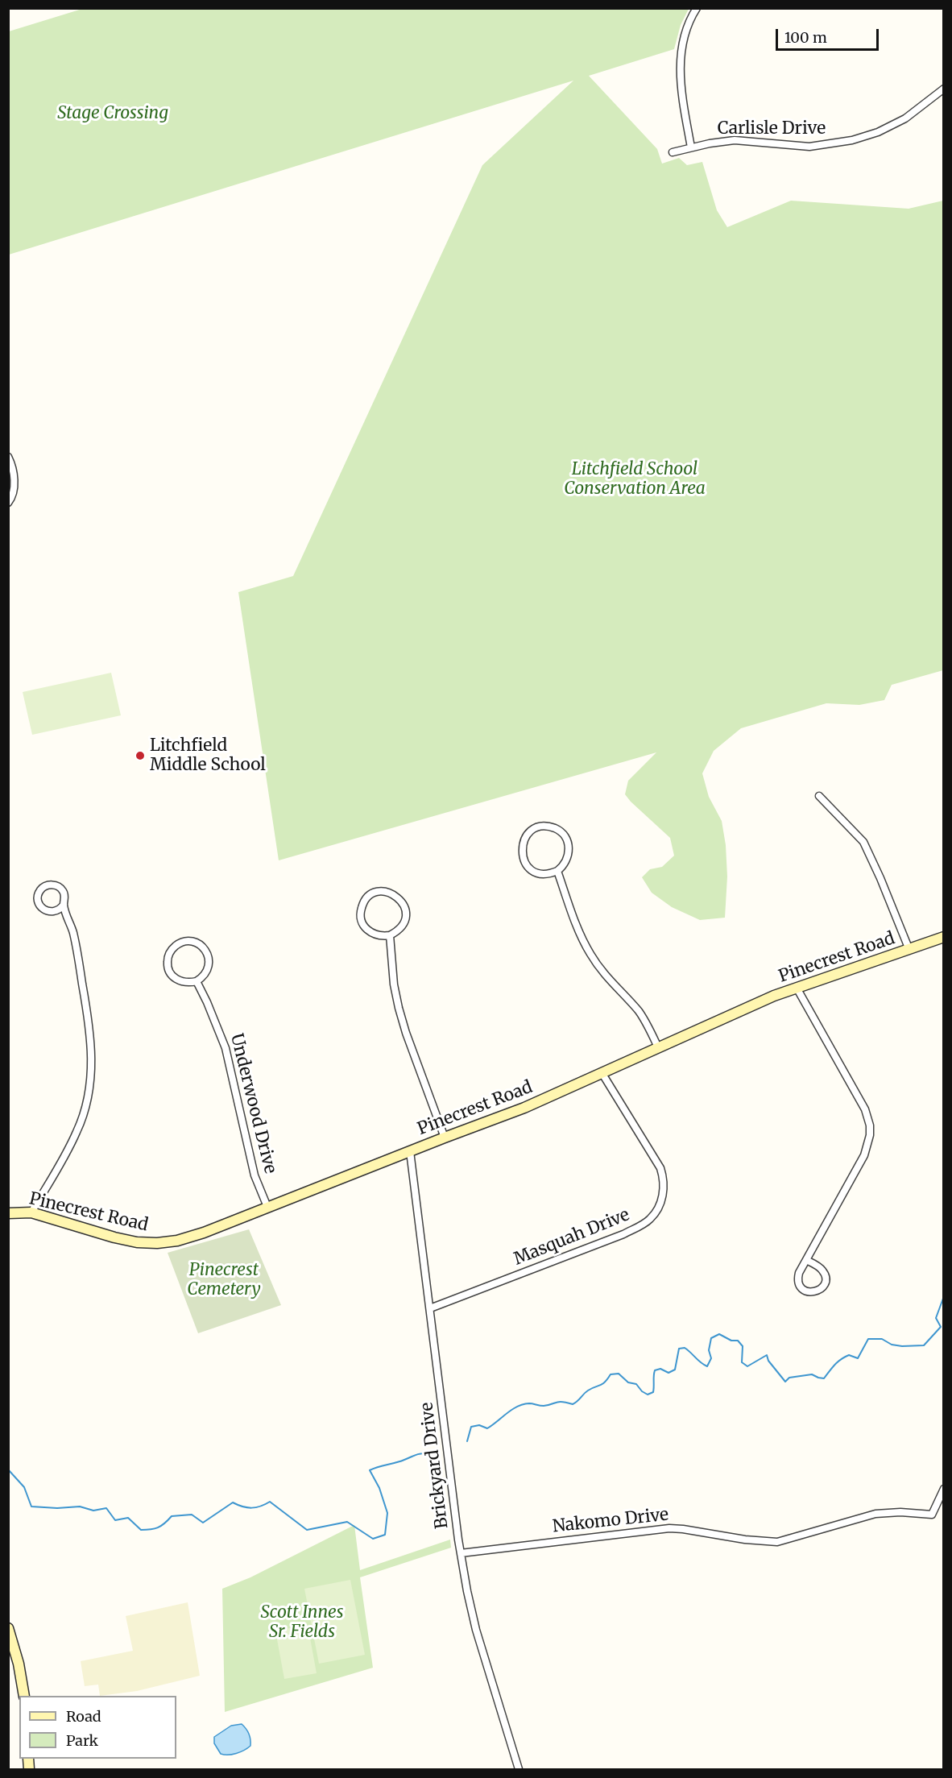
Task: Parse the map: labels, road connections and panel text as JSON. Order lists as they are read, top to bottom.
{
  "streets": {
    "street": [
      "Carlisle Drive",
      "Pinecrest Road",
      "Underwood Drive",
      "Masquah Drive",
      "Brickyard Drive",
      "Nakomo Drive"
    ]
  },
  "crossings": [
    ["Pinecrest Road", "Underwood Drive"],
    ["Pinecrest Road", "Masquah Drive"],
    ["Pinecrest Road", "Brickyard Drive"],
    ["Masquah Drive", "Brickyard Drive"],
    ["Brickyard Drive", "Nakomo Drive"]
  ],
  "parks": [
    "Stage Crossing",
    "Litchfield School Conservation Area",
    "Pinecrest Cemetery",
    "Scott Innes Sr. Fields"
  ],
  "places": ["Litchfield Middle School"],
  "legend": ["Road", "Park"],
  "scale_bar": "100 m"
}
